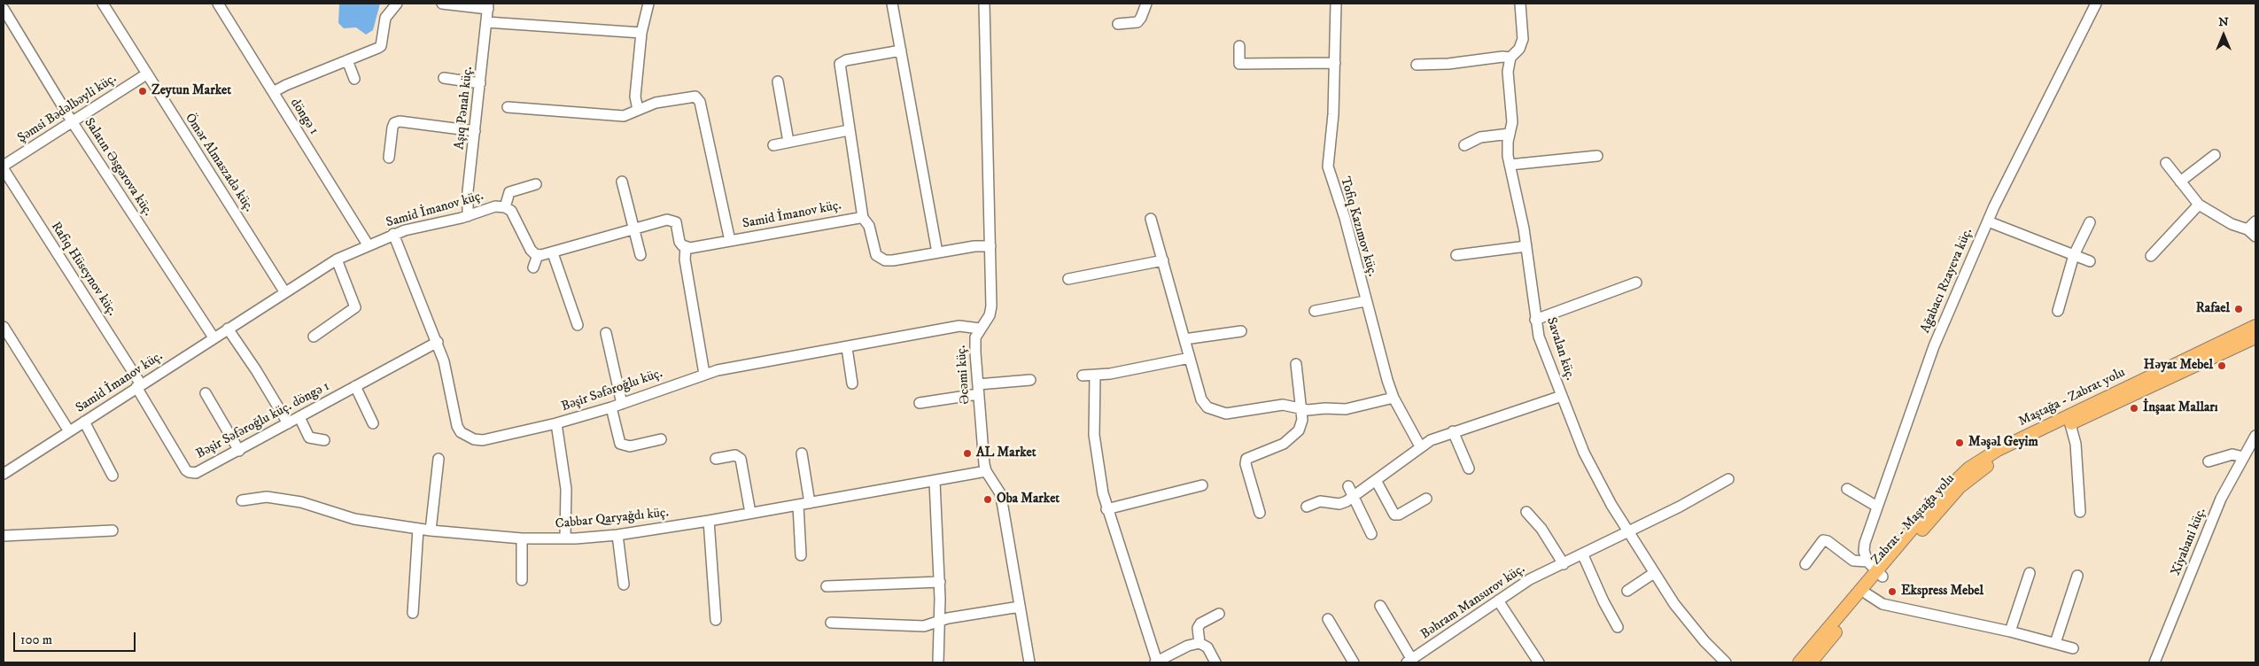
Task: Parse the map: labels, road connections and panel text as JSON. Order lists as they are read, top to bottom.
{
  "streets": {
    "main road": ["Maştağa - Zabrat yolu", "Zabrat - Maştağa yolu"],
    "street": [
      "Aşıq Pənah küç.",
      "Şəmsi Bədəlbəyli küç.",
      "döngə 1",
      "Ömər Almaszadə küç.",
      "Salatın Əsgərova küç.",
      "Samid İmanov küç.",
      "Tofiq Kazımov küç.",
      "Rafiq Hüseynov küç.",
      "Ağabacı Rzayeva küç.",
      "Savalan küç.",
      "Əcəmi küç.",
      "Bəşir Səfəroğlu küç.",
      "Bəşir Səfəroğlu küç. döngə 1",
      "Cabbar Qaryağdı küç.",
      "Xiyabani küç.",
      "Bəhram Mansurov küç."
    ]
  },
  "crossings": [
    ["Aşıq Pənah küç.", "Samid İmanov küç."],
    ["Şəmsi Bədəlbəyli küç.", "Ömər Almaszadə küç."],
    ["Şəmsi Bədəlbəyli küç.", "Salatın Əsgərova küç."],
    ["döngə 1", "Samid İmanov küç."],
    ["Ömər Almaszadə küç.", "Samid İmanov küç."],
    ["Salatın Əsgərova küç.", "Samid İmanov küç."],
    ["Samid İmanov küç.", "Rafiq Hüseynov küç."],
    ["Samid İmanov küç.", "Bəşir Səfəroğlu küç."],
    ["Samid İmanov küç.", "Bəşir Səfəroğlu küç. döngə 1"],
    ["Rafiq Hüseynov küç.", "Bəşir Səfəroğlu küç. döngə 1"],
    ["Savalan küç.", "Bəhram Mansurov küç."],
    ["Əcəmi küç.", "Bəşir Səfəroğlu küç."],
    ["Əcəmi küç.", "Cabbar Qaryağdı küç."],
    ["Bəşir Səfəroğlu küç.", "Bəşir Səfəroğlu küç. döngə 1"],
    ["Maştağa - Zabrat yolu", "Zabrat - Maştağa yolu"]
  ],
  "places": [
    "Zeytun Market",
    "Rafael",
    "Həyat Mebel",
    "İnşaat Malları",
    "Məşəl Geyim",
    "AL Market",
    "Oba Market",
    "Ekspress Mebel"
  ],
  "scale_bar": "100 m",
  "north": "top"
}
